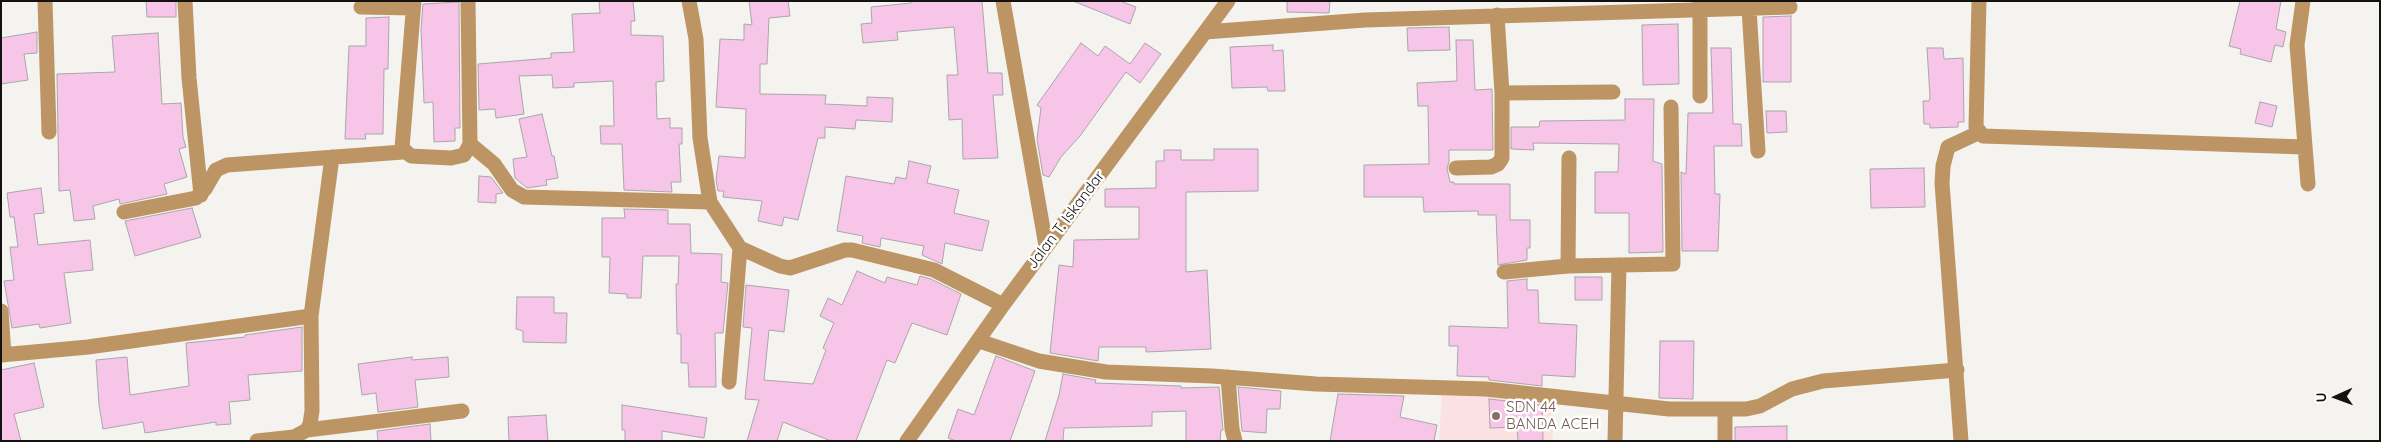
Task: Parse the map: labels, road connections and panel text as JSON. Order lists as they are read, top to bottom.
{
  "streets": {
    "street": ["Jalan T. Iskandar"]
  },
  "places": ["SDN 44 BANDA ACEH"],
  "north": "left"
}
